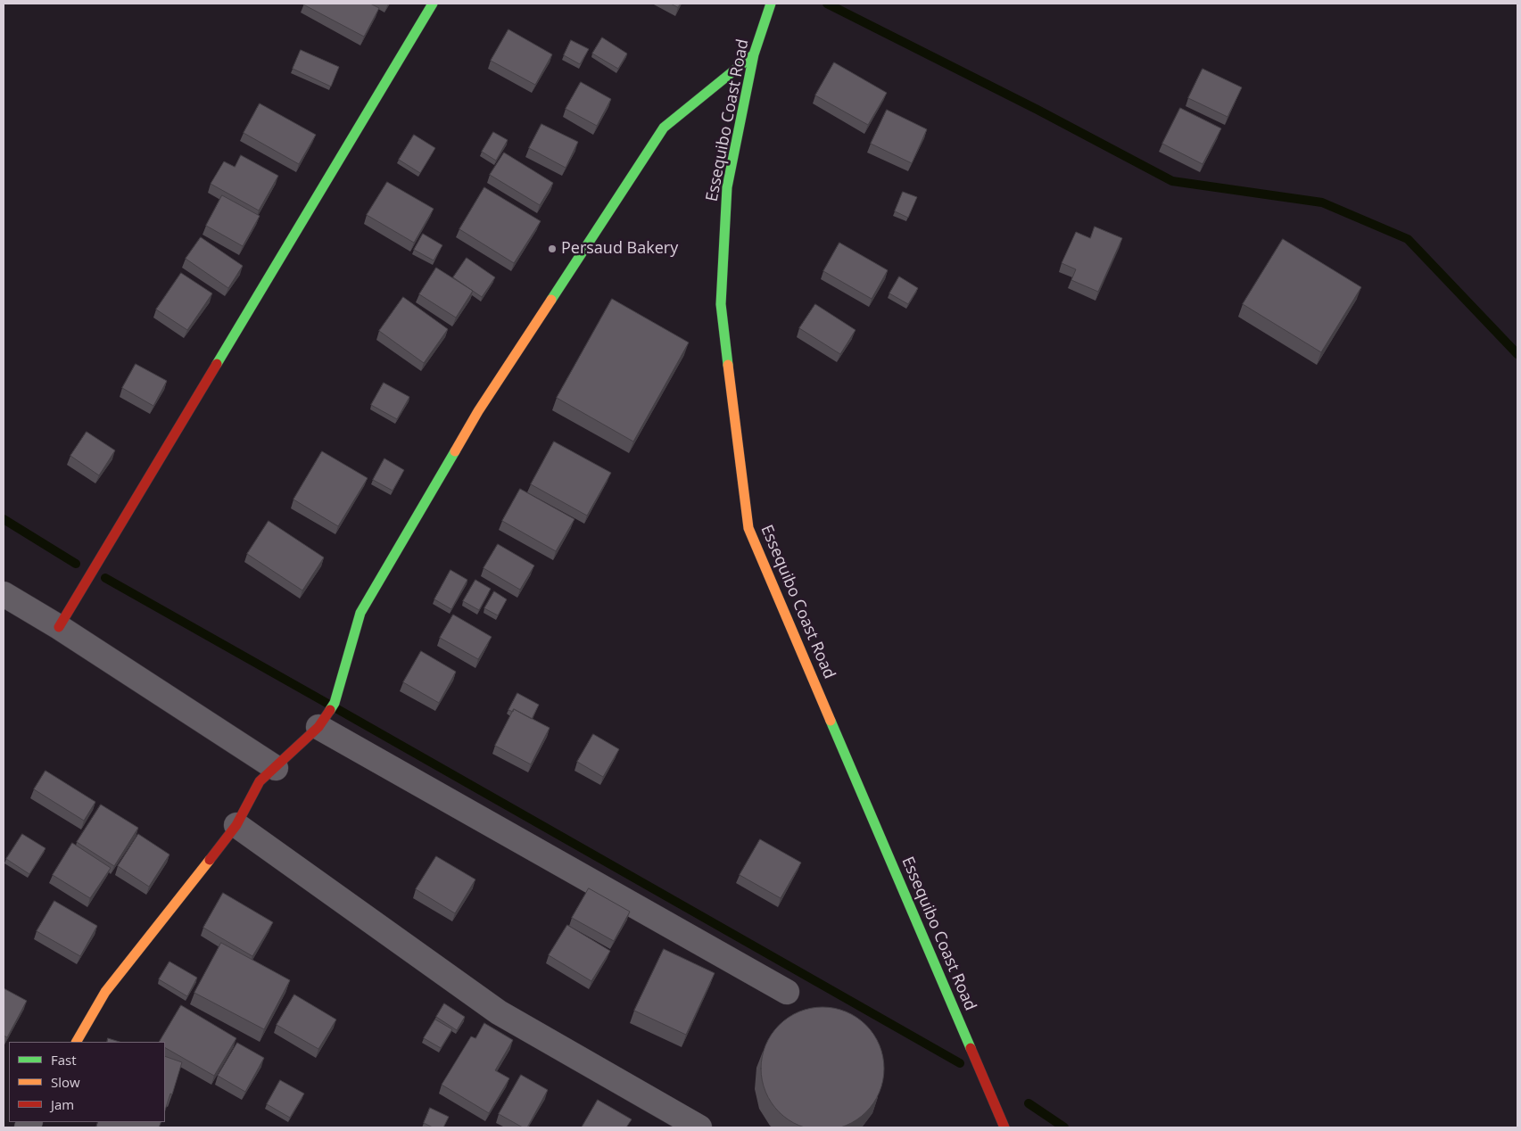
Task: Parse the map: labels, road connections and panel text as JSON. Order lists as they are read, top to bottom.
{
  "streets": {
    "street": ["Essequibo Coast Road"]
  },
  "places": ["Persaud Bakery"],
  "legend": ["Fast", "Slow", "Jam"]
}
